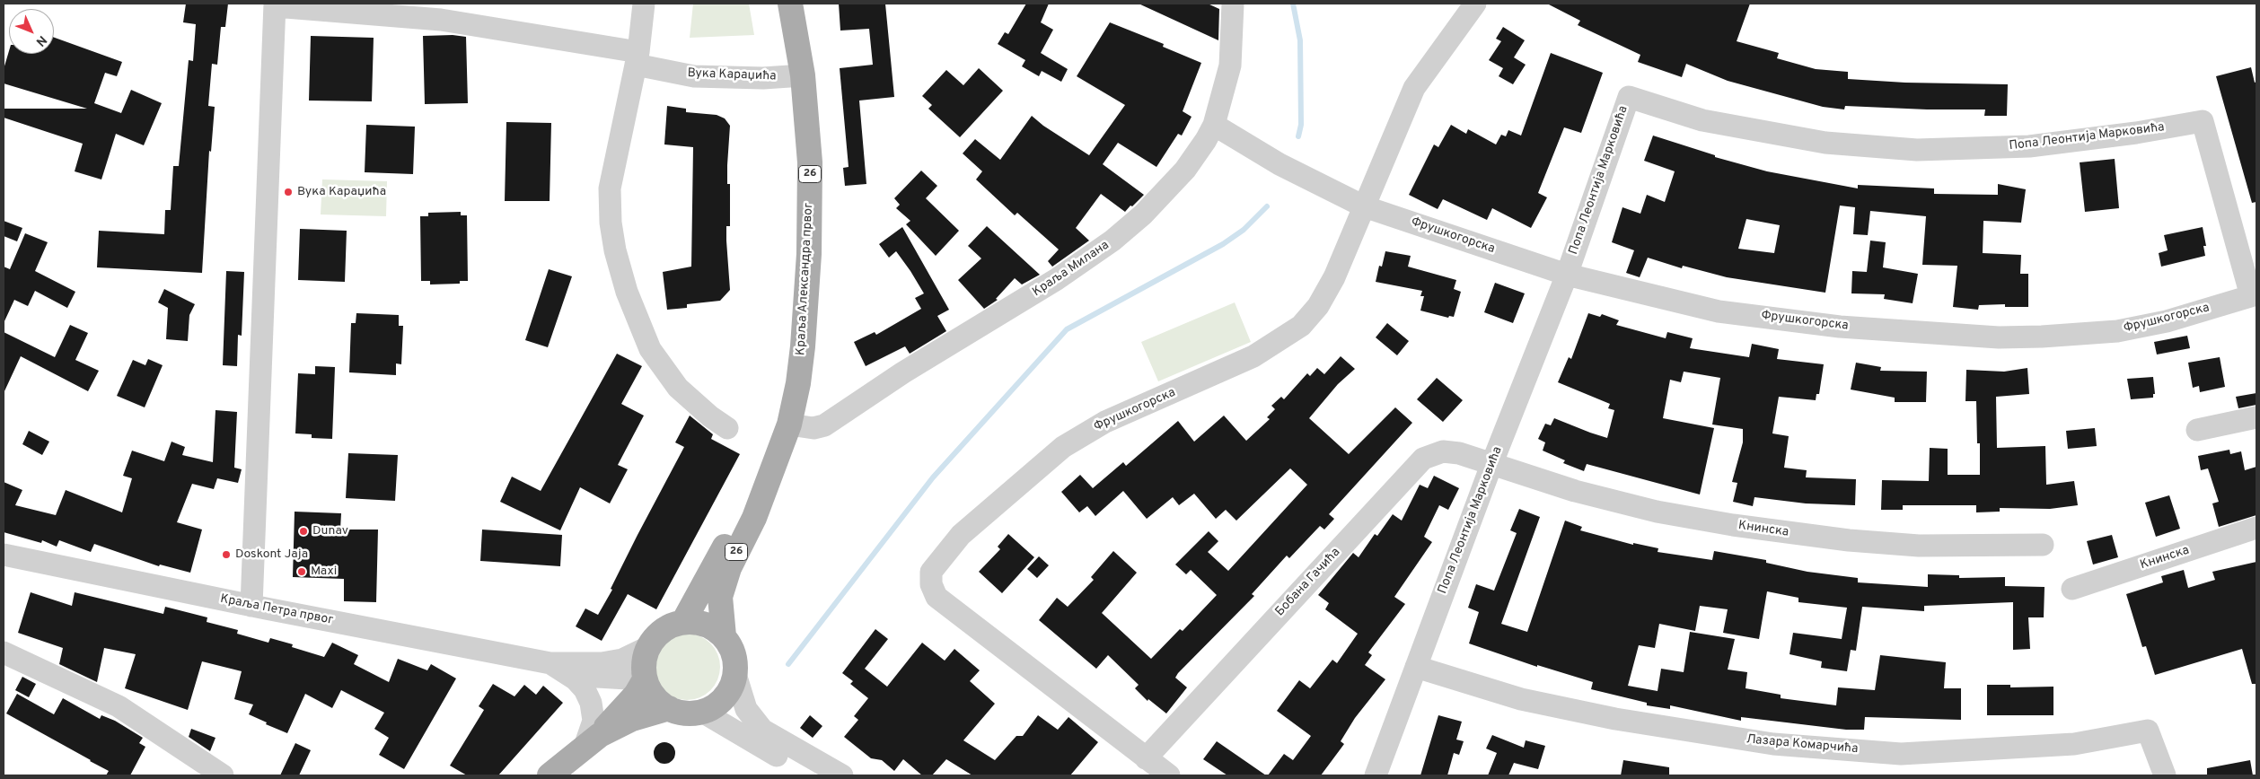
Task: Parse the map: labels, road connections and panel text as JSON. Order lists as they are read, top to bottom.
{
  "streets": {
    "main road": ["26", "Краља Александра првог"],
    "street": [
      "Вука Караџића",
      "Попа Леонтија Марковића",
      "Фрушкогорска",
      "Краља Милана",
      "Книнска",
      "Бобана Гачића",
      "Краља Петра првог",
      "Лазара Комарчића"
    ]
  },
  "crossings": [
    ["Вука Караџића", "Краља Александра првог"],
    ["Вука Караџића", "Краља Петра првог"],
    ["Попа Леонтија Марковића", "Фрушкогорска"],
    ["Попа Леонтија Марковића", "Книнска"],
    ["Попа Леонтија Марковића", "Бобана Гачића"],
    ["Попа Леонтија Марковића", "Лазара Комарчића"],
    ["Фрушкогорска", "Краља Милана"],
    ["Фрушкогорска", "Бобана Гачића"],
    ["Краља Милана", "Краља Александра првог"],
    ["Краља Александра првог", "Краља Петра првог"],
    ["Книнска", "Бобана Гачића"]
  ],
  "places": [
    "Вука Караџића",
    "Dunav",
    "Doskont Jaja",
    "Maxi"
  ],
  "north": "bottom right"
}
